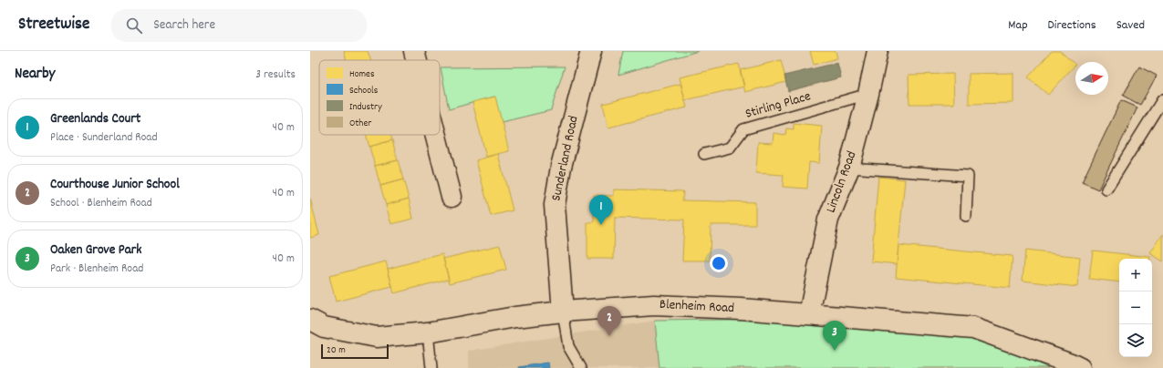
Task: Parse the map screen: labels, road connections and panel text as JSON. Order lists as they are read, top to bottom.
{
  "streets": {
    "street": ["Sunderland Road", "Lincoln Road", "Blenheim Road"],
    "lane": ["Stirling Place"]
  },
  "crossings": [
    ["Stirling Place", "Lincoln Road"],
    ["Sunderland Road", "Blenheim Road"],
    ["Lincoln Road", "Blenheim Road"]
  ],
  "legend": [
    "Homes",
    "Schools",
    "Industry",
    "Other"
  ],
  "scale_bar": "20 m",
  "north": "right",
  "page": {
    "header": "Streetwise",
    "search": "Search here",
    "nav": ["Map", "Directions", "Saved"],
    "heading": ["Nearby", "3 results"],
    "list": [
      {
        "mark": "1",
        "name": "Greenlands Court",
        "note": "Place · Sunderland Road",
        "value": "40 m"
      },
      {
        "mark": "2",
        "name": "Courthouse Junior School",
        "note": "School · Blenheim Road",
        "value": "40 m"
      },
      {
        "mark": "3",
        "name": "Oaken Grove Park",
        "note": "Park · Blenheim Road",
        "value": "40 m"
      }
    ],
    "pins": ["1", "2", "3"],
    "map_buttons": ["+", "−"],
    "scale": "20 m"
  }
}
